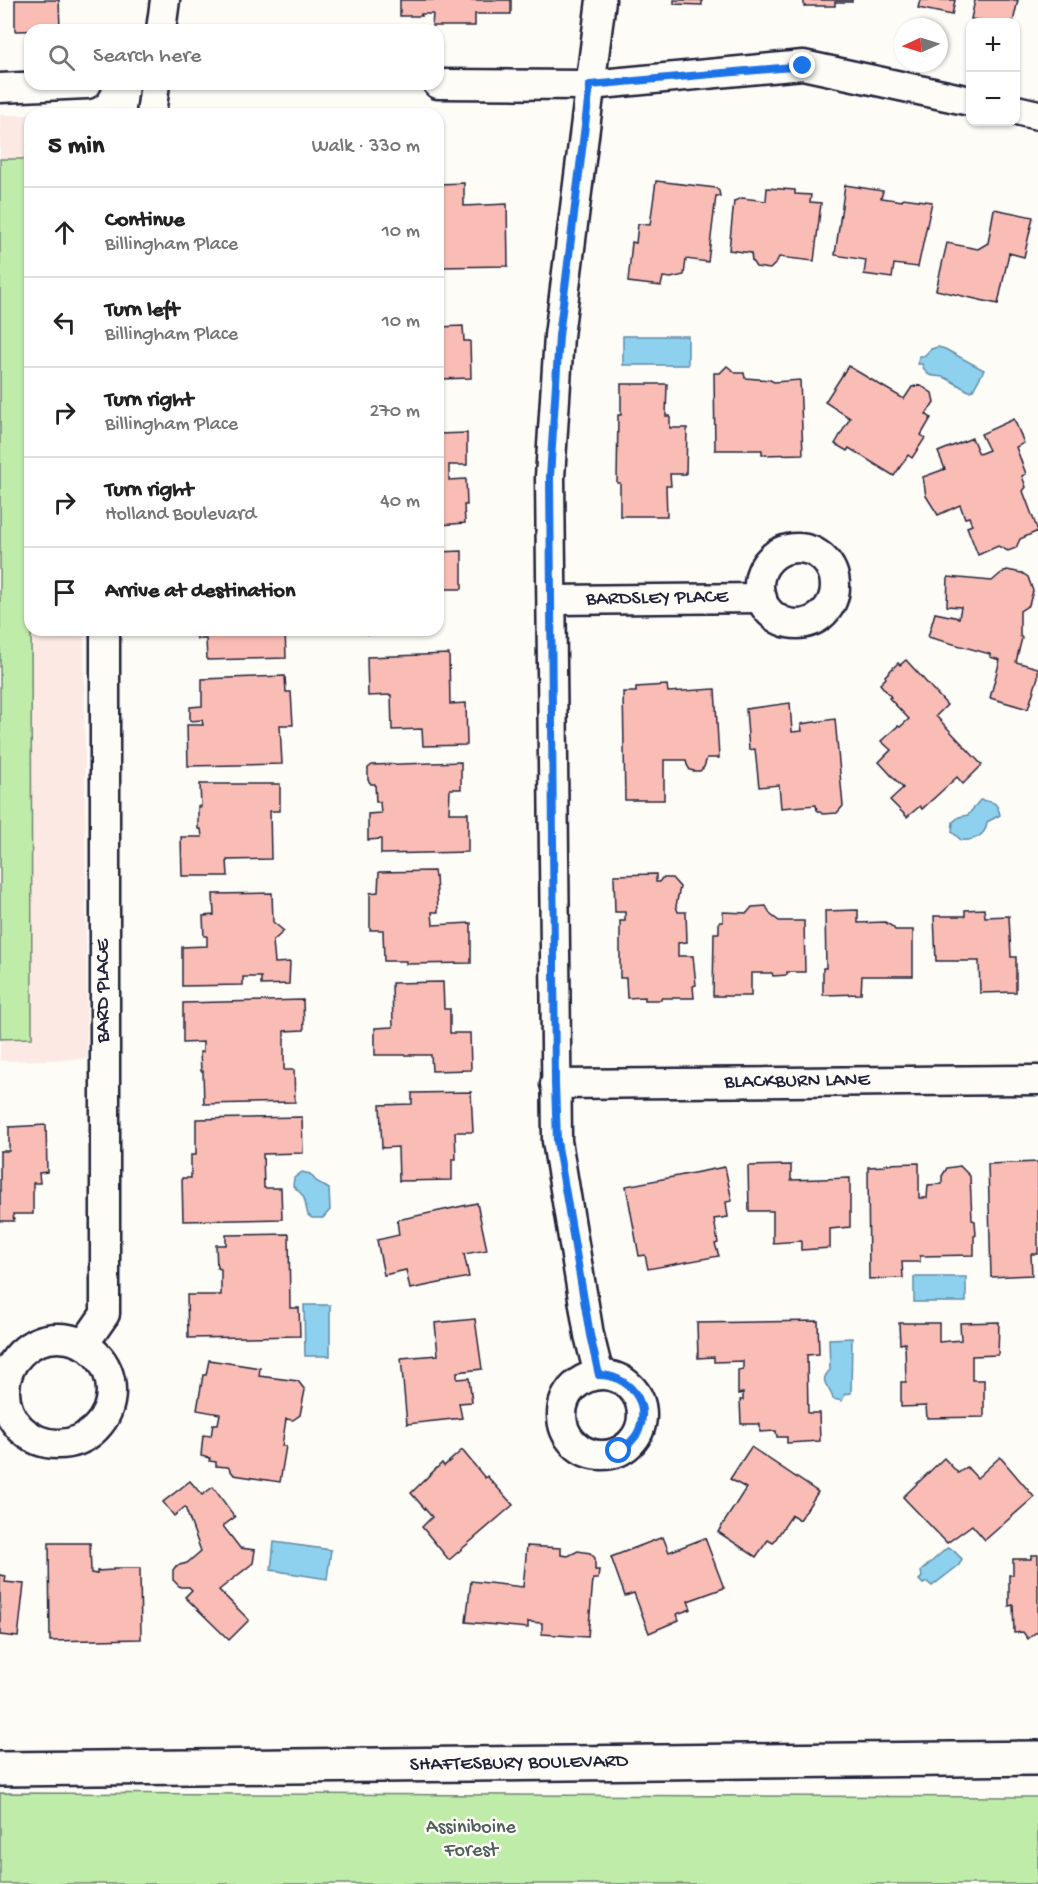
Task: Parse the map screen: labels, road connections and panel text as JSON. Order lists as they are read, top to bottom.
{
  "streets": {
    "street": [
      "BARDSLEY PLACE",
      "BARD PLACE",
      "BLACKBURN LANE",
      "SHAFTESBURY BOULEVARD"
    ]
  },
  "parks": ["Assiniboine Forest"],
  "north": "left",
  "page": {
    "map_buttons": ["+", "−"],
    "search": "Search here",
    "heading": ["5 min", "Walk · 330 m"],
    "list": [
      ["Continue", "Billingham Place", "10 m"],
      ["Turn left", "Billingham Place", "10 m"],
      ["Turn right", "Billingham Place", "270 m"],
      ["Turn right", "Holland Boulevard", "40 m"],
      "Arrive at destination"
    ]
  }
}
